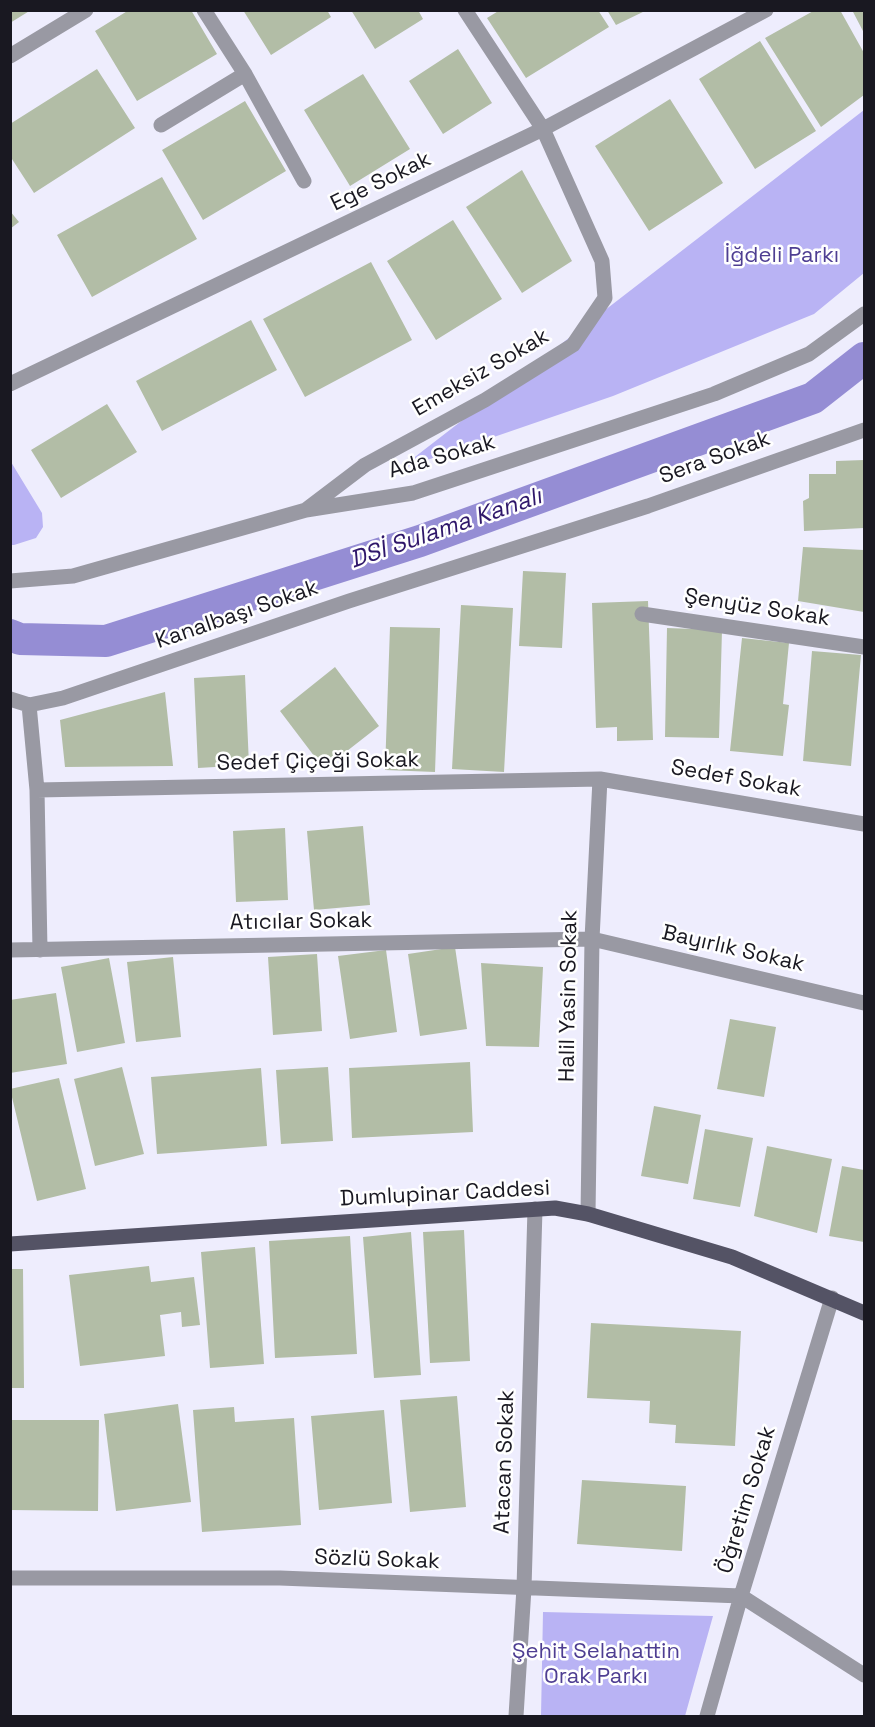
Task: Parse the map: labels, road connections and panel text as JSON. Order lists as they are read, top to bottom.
{
  "streets": {
    "main road": ["Dumlupinar Caddesi"],
    "street": [
      "Ege Sokak",
      "Emeksiz Sokak",
      "Ada Sokak",
      "Sera Sokak",
      "Şenyüz Sokak",
      "Kanalbaşı Sokak",
      "Sedef Çiçeği Sokak",
      "Sedef Sokak",
      "Atıcılar Sokak",
      "Bayırlık Sokak",
      "Halil Yasin Sokak",
      "Atacan Sokak",
      "Öğretim Sokak",
      "Sözlü Sokak"
    ]
  },
  "crossings": [
    ["Ege Sokak", "Emeksiz Sokak"],
    ["Emeksiz Sokak", "Ada Sokak"],
    ["Sera Sokak", "Kanalbaşı Sokak"],
    ["Sedef Çiçeği Sokak", "Sedef Sokak"],
    ["Sedef Çiçeği Sokak", "Halil Yasin Sokak"],
    ["Sedef Sokak", "Halil Yasin Sokak"],
    ["Atıcılar Sokak", "Bayırlık Sokak"],
    ["Atıcılar Sokak", "Halil Yasin Sokak"],
    ["Bayırlık Sokak", "Halil Yasin Sokak"],
    ["Halil Yasin Sokak", "Dumlupinar Caddesi"],
    ["Dumlupinar Caddesi", "Atacan Sokak"],
    ["Dumlupinar Caddesi", "Öğretim Sokak"],
    ["Atacan Sokak", "Sözlü Sokak"],
    ["Öğretim Sokak", "Sözlü Sokak"]
  ],
  "water": ["DSİ Sulama Kanalı"],
  "parks": ["İğdeli Parkı", "Şehit Selahattin Orak Parkı"]
}
